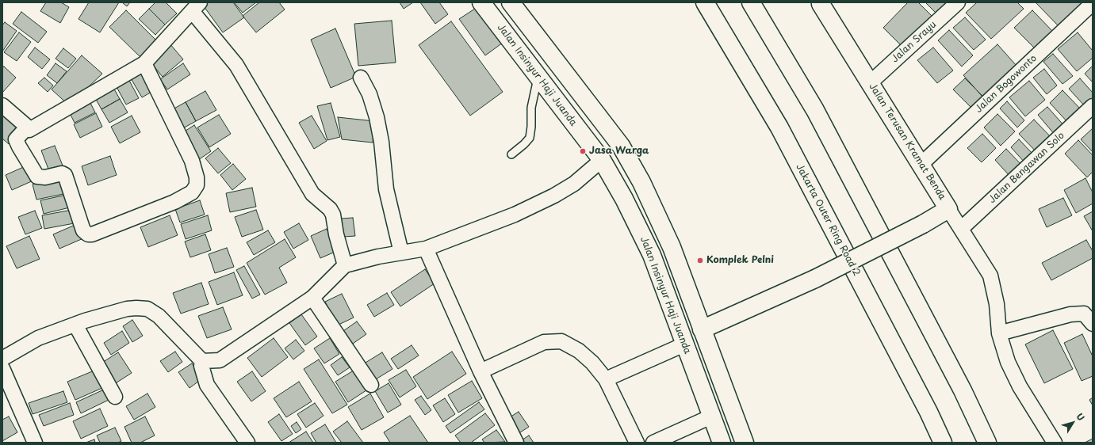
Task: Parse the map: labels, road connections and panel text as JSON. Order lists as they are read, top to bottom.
{
  "streets": {
    "main road": ["Jalan Insinyur Haji Juanda", "Jalan Terusan Kramat Benda", "Jakarta Outer Ring Road 2"],
    "street": ["Jalan Srayu", "Jalan Bogowonto", "Jalan Bengawan Solo"]
  },
  "crossings": [
    ["Jalan Srayu", "Jalan Terusan Kramat Benda"],
    ["Jalan Bogowonto", "Jalan Terusan Kramat Benda"]
  ],
  "places": ["Jasa Warga", "Komplek Pelni"],
  "north": "top right"
}
